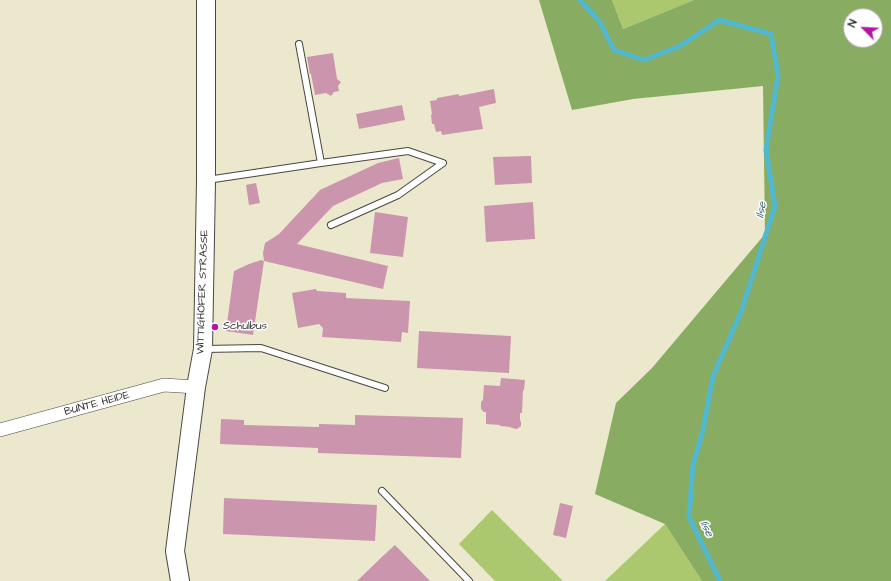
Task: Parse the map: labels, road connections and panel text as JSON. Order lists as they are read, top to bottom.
{
  "streets": {
    "main road": ["WITTIGHÖFER STRASSE"],
    "street": ["BUNTE HEIDE"]
  },
  "crossings": [
    ["WITTIGHÖFER STRASSE", "BUNTE HEIDE"]
  ],
  "water": ["Ilse"],
  "places": ["Schulbus"],
  "north": "top left"
}
